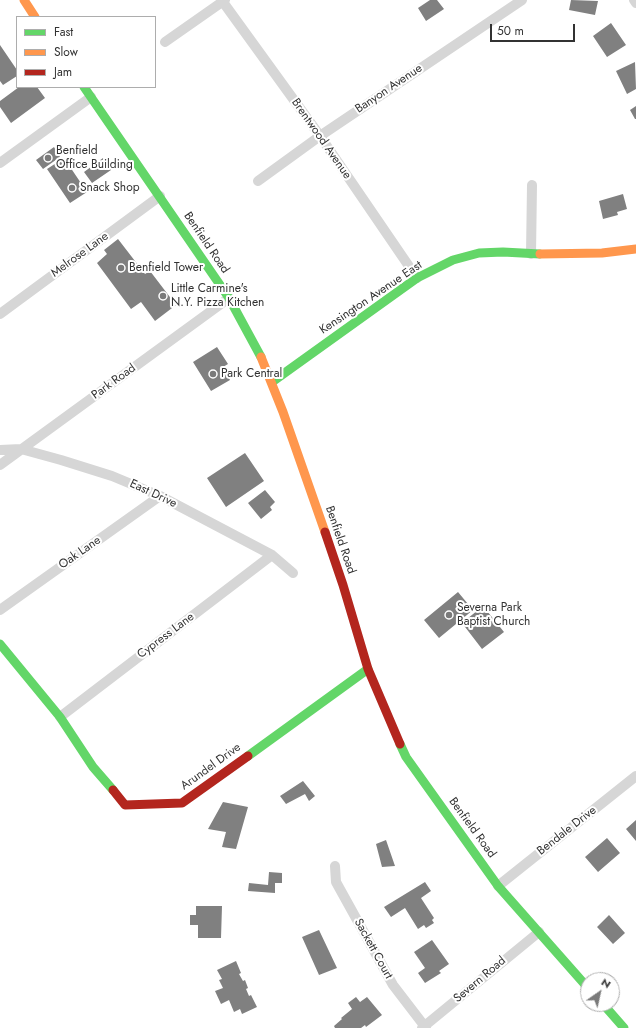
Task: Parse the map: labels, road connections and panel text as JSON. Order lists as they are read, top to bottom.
{
  "streets": {
    "main road": ["Benfield Road", "Kensington Avenue East", "Arundel Drive"],
    "street": [
      "Banyon Avenue",
      "Brentwood Avenue",
      "Melrose Lane",
      "Park Road",
      "East Drive",
      "Oak Lane",
      "Cypress Lane",
      "Bendale Drive",
      "Sackett Court",
      "Severn Road"
    ]
  },
  "crossings": [
    ["Banyon Avenue", "Brentwood Avenue"],
    ["Brentwood Avenue", "Kensington Avenue East"],
    ["Benfield Road", "Melrose Lane"],
    ["Benfield Road", "Kensington Avenue East"],
    ["Benfield Road", "Park Road"],
    ["Benfield Road", "Arundel Drive"],
    ["Benfield Road", "Bendale Drive"],
    ["Benfield Road", "Severn Road"],
    ["Park Road", "East Drive"],
    ["East Drive", "Oak Lane"],
    ["East Drive", "Cypress Lane"],
    ["Cypress Lane", "Arundel Drive"],
    ["Sackett Court", "Severn Road"]
  ],
  "places": [
    "Benfield Office Building",
    "Snack Shop",
    "Benfield Tower",
    "Little Carmine's N.Y. Pizza Kitchen",
    "Park Central",
    "Severna Park Baptist Church"
  ],
  "legend": ["Fast", "Slow", "Jam"],
  "scale_bar": "50 m",
  "north": "top right"
}
